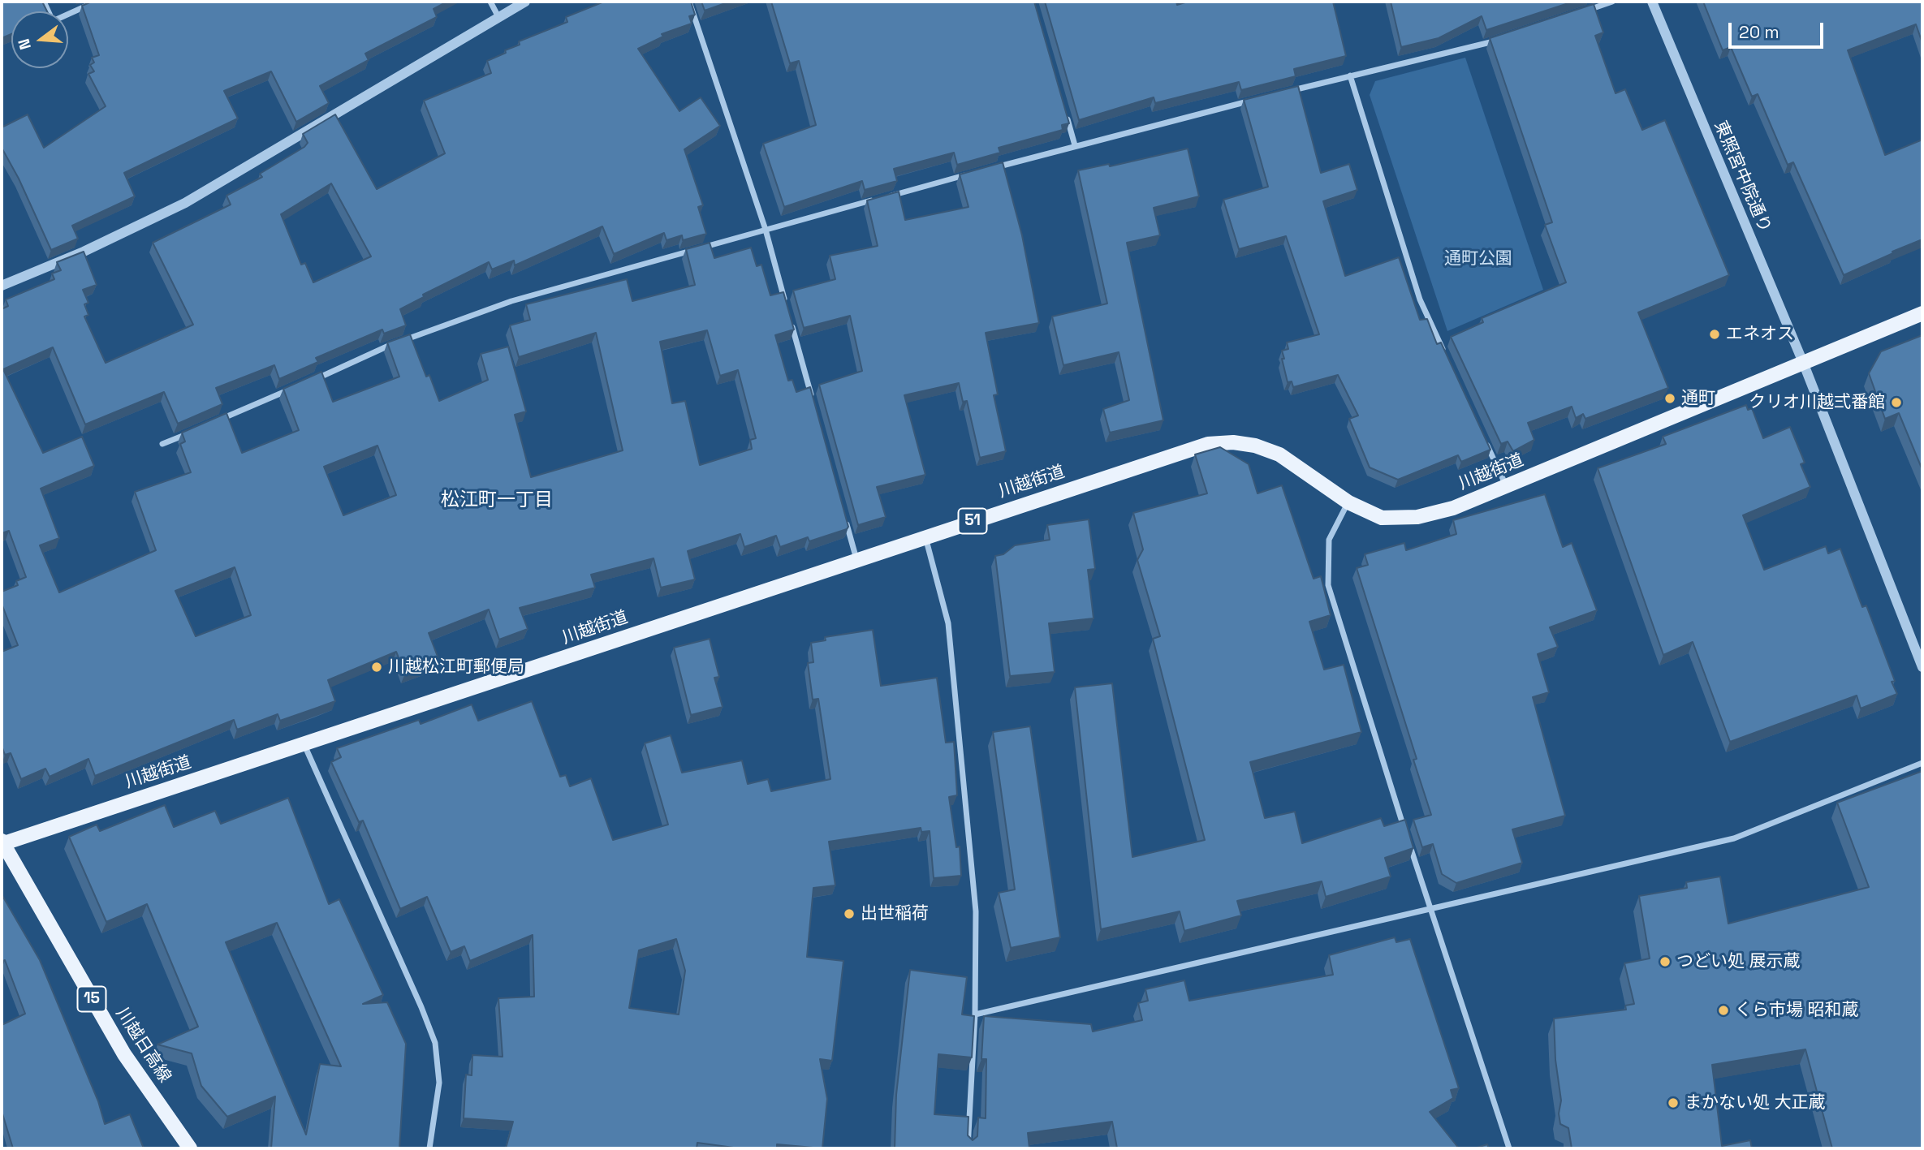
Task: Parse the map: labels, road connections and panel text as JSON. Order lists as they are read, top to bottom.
{
  "streets": {
    "main road": [
      "川越街道",
      "51",
      "15",
      "川越日高線"
    ],
    "street": ["東照宮中院通り"]
  },
  "crossings": [
    ["東照宮中院通り", "川越街道"],
    ["川越街道", "川越日高線"]
  ],
  "districts": ["松江町一丁目"],
  "parks": ["通町公園"],
  "places": [
    "エネオス",
    "通町",
    "クリオ川越弍番館",
    "川越松江町郵便局",
    "出世稲荷",
    "つどい処 展示蔵",
    "くら市場 昭和蔵",
    "まかない処 大正蔵"
  ],
  "scale_bar": "20 m",
  "north": "left"
}
